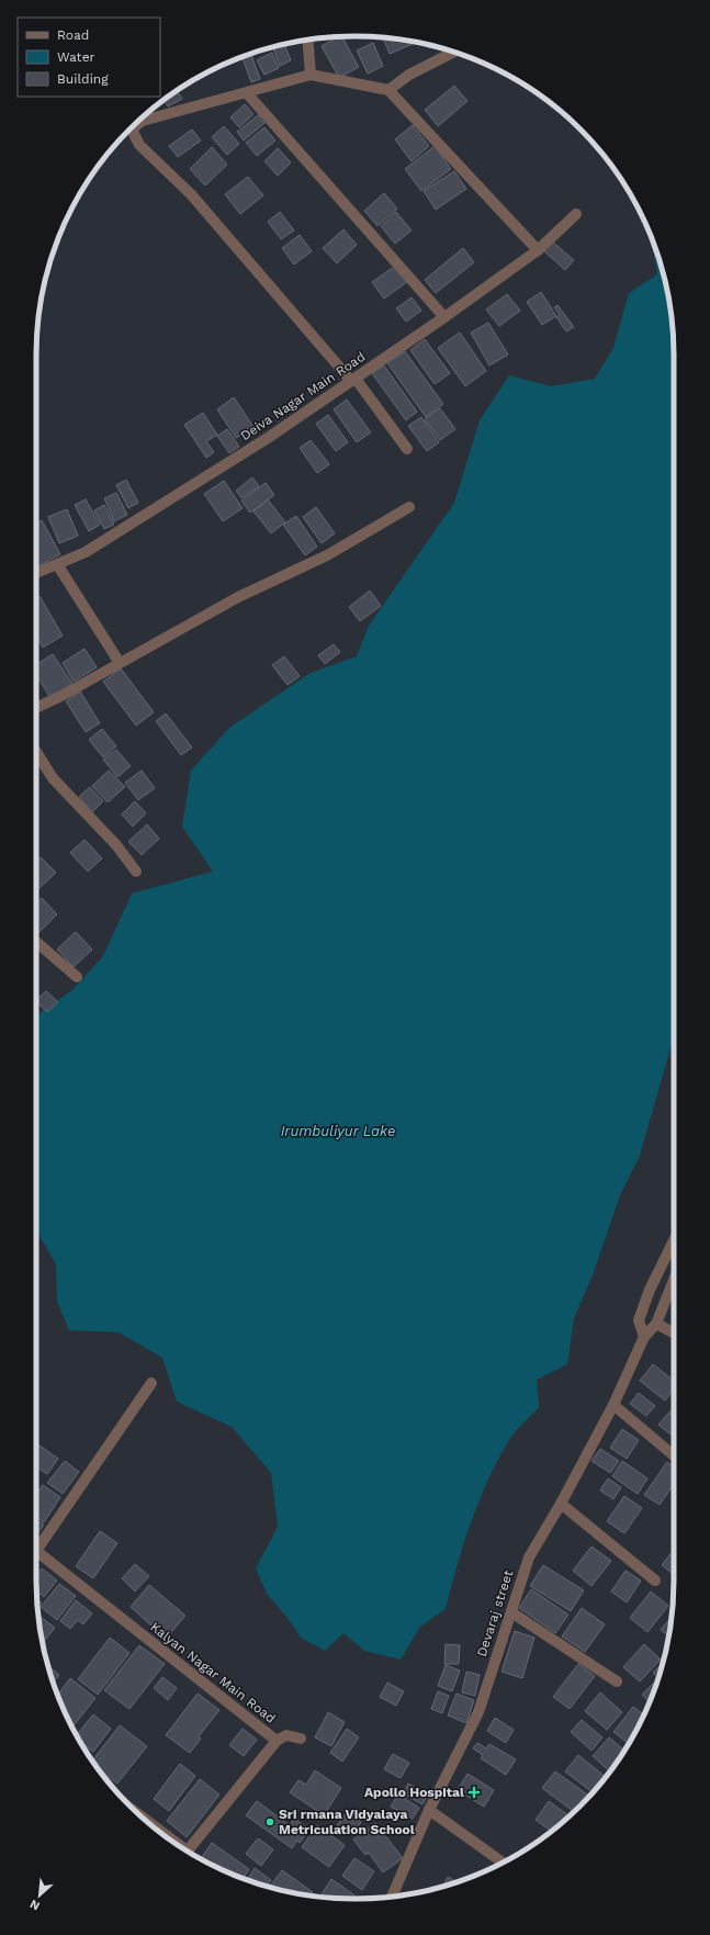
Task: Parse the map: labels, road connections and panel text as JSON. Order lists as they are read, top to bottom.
{
  "streets": {
    "street": ["Deiva Nagar Main Road", "Devaraj street", "Kalyan Nagar Main Road"]
  },
  "water": ["Irumbuliyur Lake"],
  "places": {
    "health": ["Apollo Hospital"],
    "other": ["Sri rmana Vidyalaya Metriculation School"]
  },
  "legend": ["Road", "Water", "Building"],
  "north": "bottom left"
}
